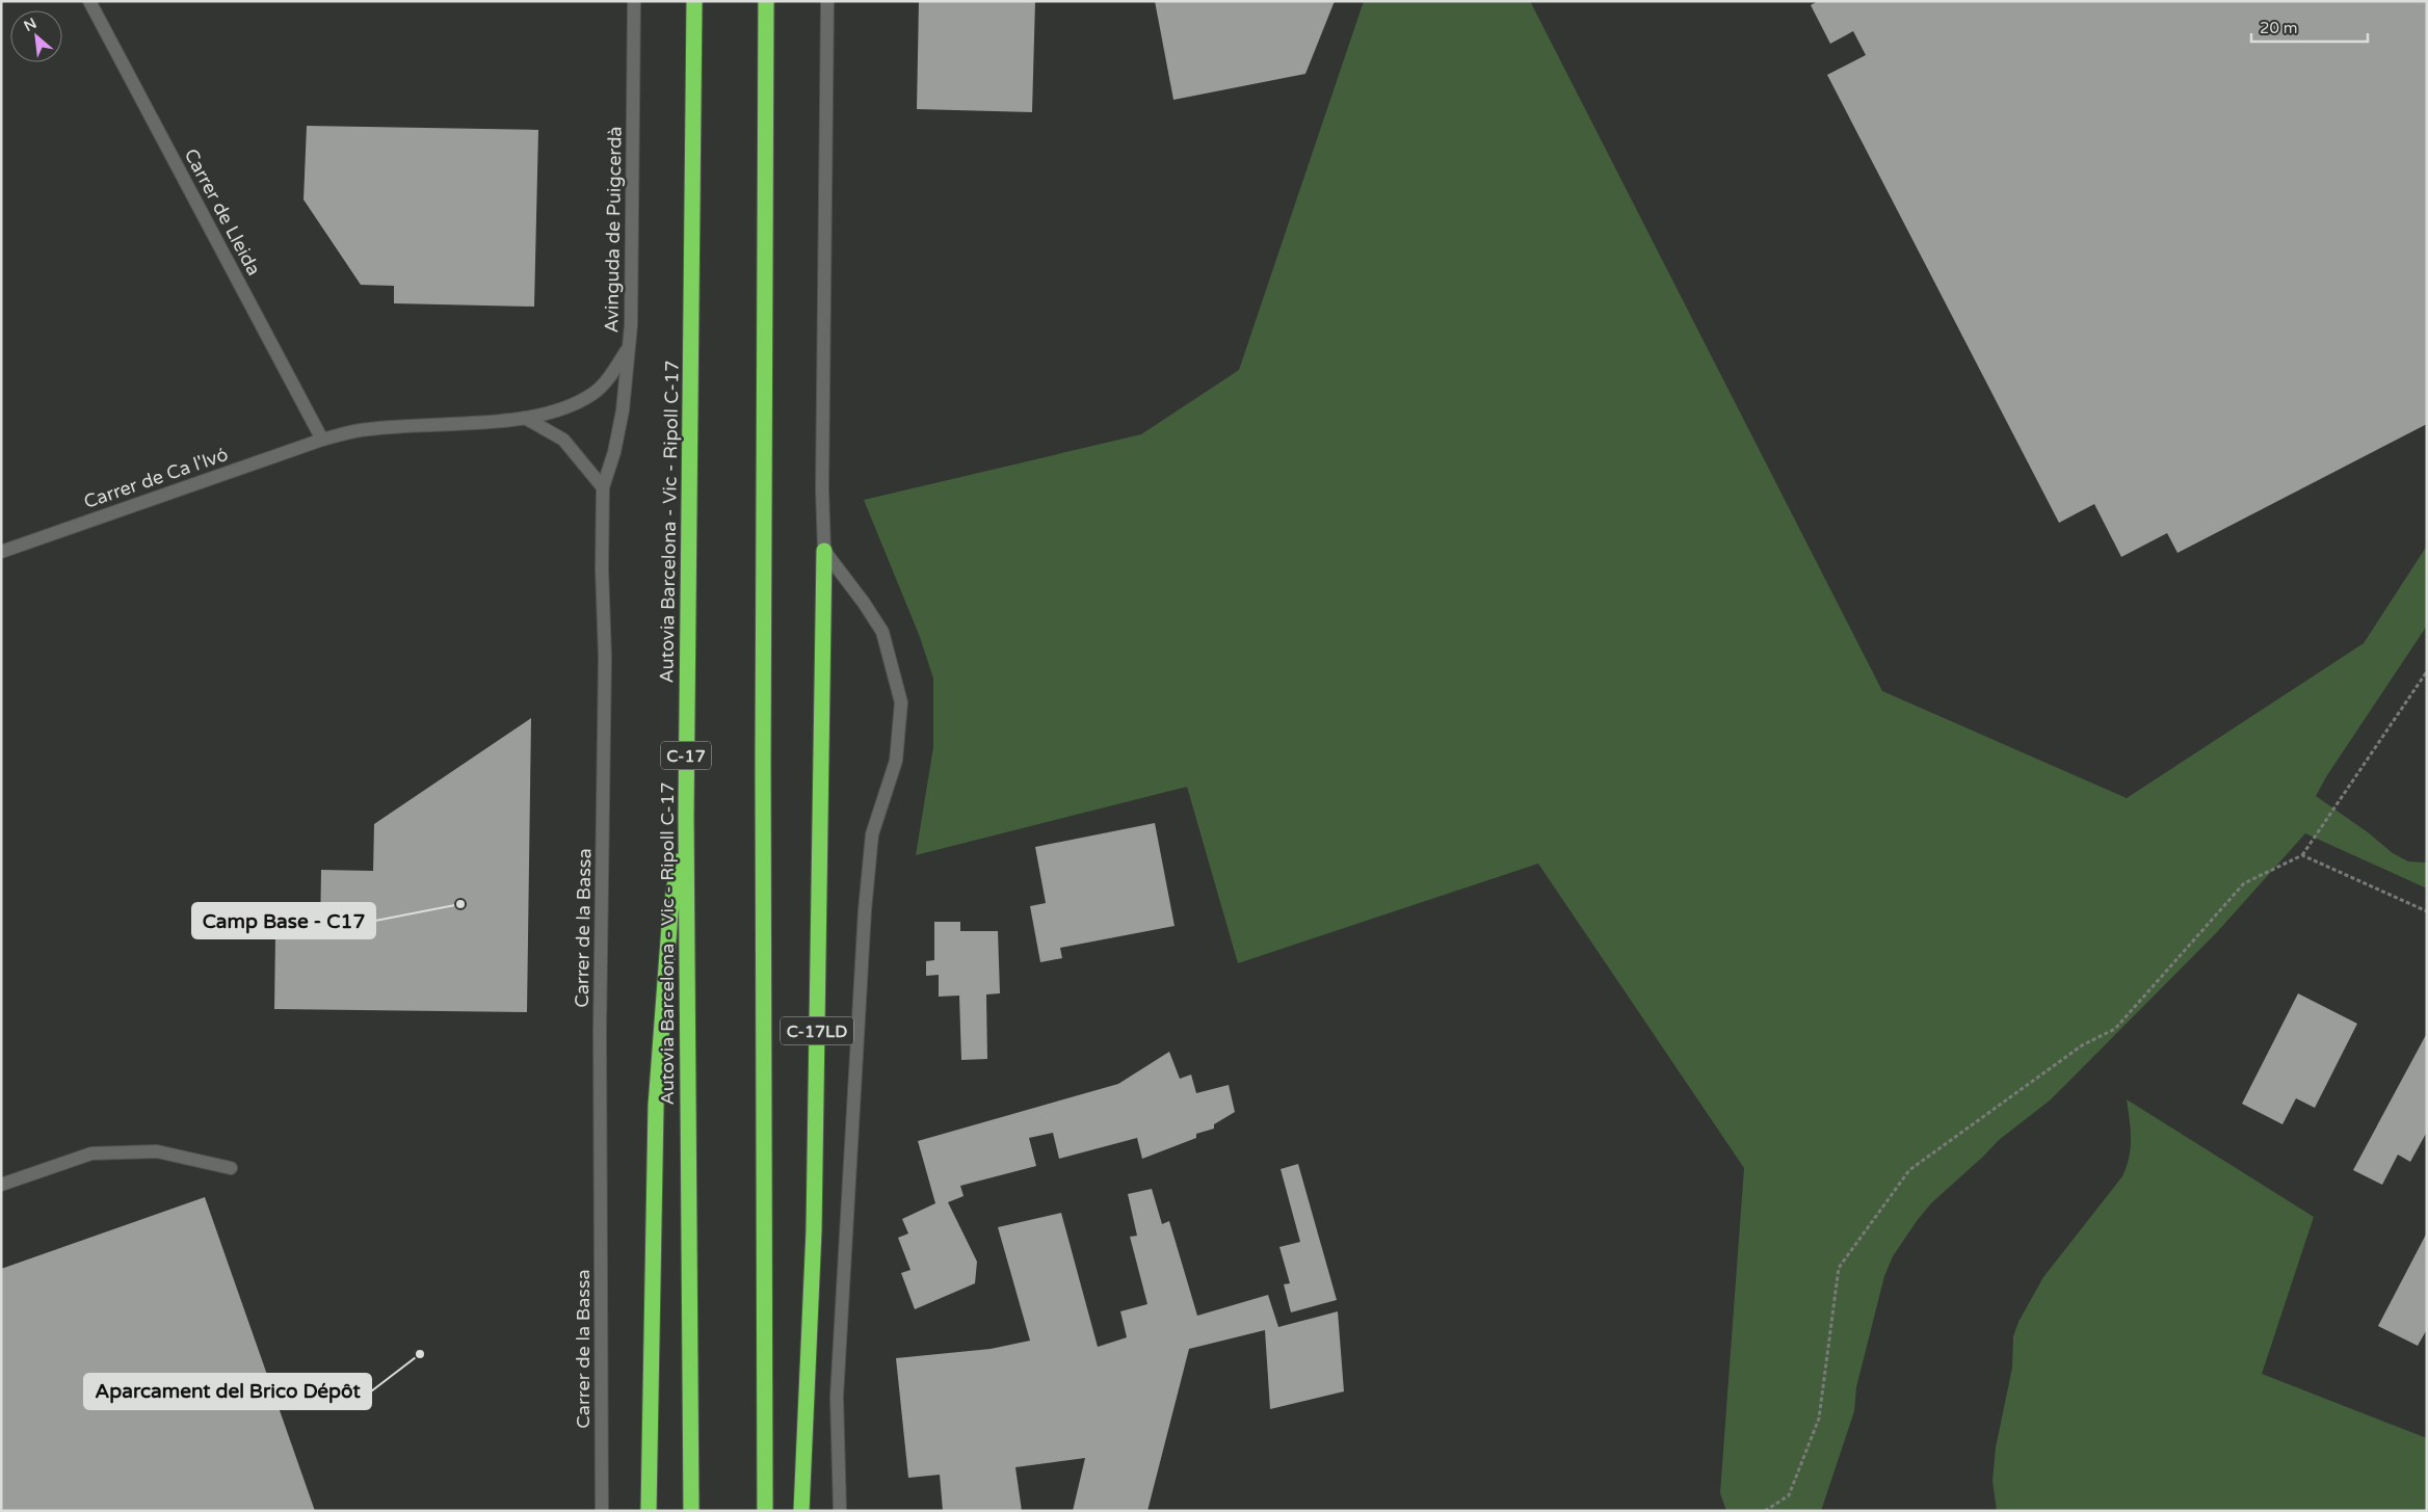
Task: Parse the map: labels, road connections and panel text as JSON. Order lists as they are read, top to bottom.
{
  "streets": {
    "highway": ["Autovia Barcelona - Vic - Ripoll C-17", "C-17", "C-17LD"],
    "street": [
      "Carrer de Lleida",
      "Avinguda de Puigcerdà",
      "Carrer de Ca l'Ivó",
      "Carrer de la Bassa"
    ]
  },
  "crossings": [
    ["Carrer de Lleida", "Avinguda de Puigcerdà"],
    ["Carrer de Lleida", "Carrer de Ca l'Ivó"],
    ["Avinguda de Puigcerdà", "Carrer de Ca l'Ivó"],
    ["Avinguda de Puigcerdà", "Carrer de la Bassa"]
  ],
  "places": ["Camp Base - C17", "Aparcament del Brico Dépôt"],
  "scale_bar": "20 m",
  "north": "top left"
}
